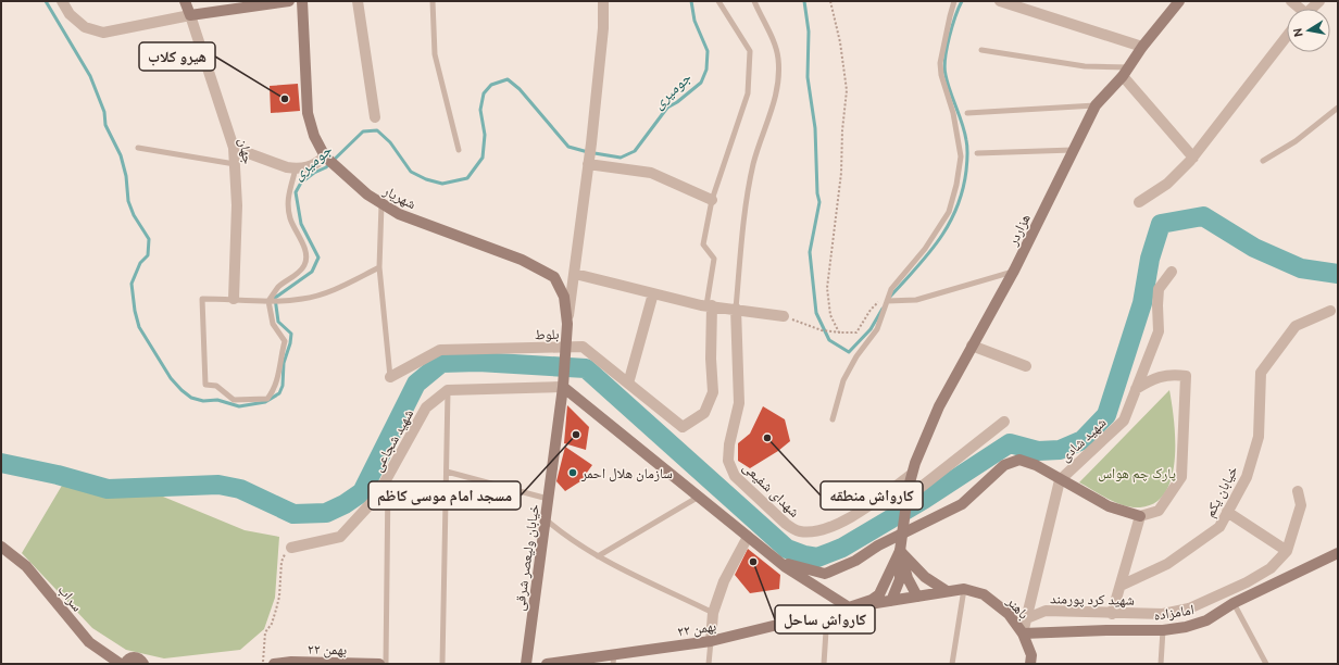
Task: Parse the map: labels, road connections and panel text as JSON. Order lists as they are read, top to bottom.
{
  "streets": {
    "main road": [
      "شهریار",
      "هزاردر",
      "خیابان ولیعصر شرقی",
      "سراب",
      "باهنر",
      "امامزاده",
      "۲۲ بهمن"
    ],
    "street": [
      "جهان",
      "بلوط",
      "شهید شادی",
      "شهید شجاعی",
      "شهدای شفیعی",
      "خیابان یکم",
      "شهید کرد پورمند"
    ]
  },
  "crossings": [
    ["شهریار", "بلوط"],
    ["شهریار", "خیابان ولیعصر شرقی"],
    ["هزاردر", "شهدای شفیعی"],
    ["بلوط", "خیابان ولیعصر شرقی"],
    ["شهید شادی", "شهید کرد پورمند"],
    ["شهید شادی", "باهنر"],
    ["شهید شادی", "امامزاده"],
    ["باهنر", "امامزاده"]
  ],
  "water": ["جومیری"],
  "parks": ["پارک چم هواس"],
  "places": [
    "هیرو کلاب",
    "مسجد امام موسی کاظم",
    "کارواش منطقه",
    "سازمان هلال احمر",
    "کارواش ساحل"
  ],
  "north": "left"
}
